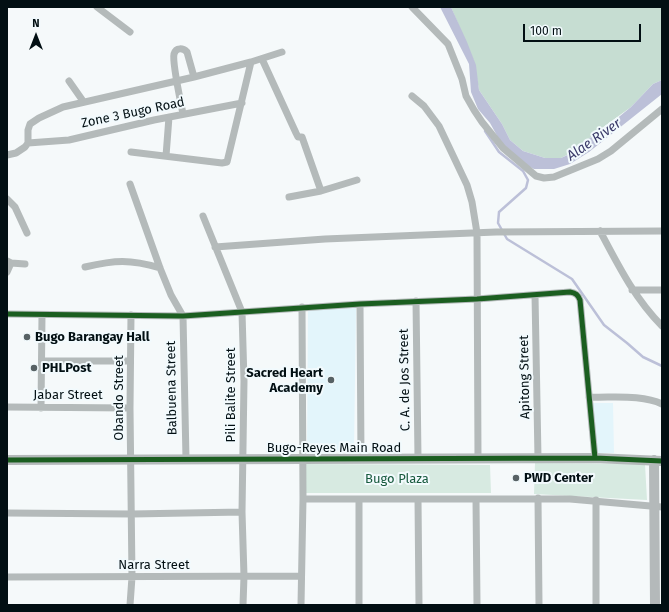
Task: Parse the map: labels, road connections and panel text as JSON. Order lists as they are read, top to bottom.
{
  "streets": {
    "street": [
      "Zone 3 Bugo Road",
      "Apitong Street",
      "C. A. de Jos Street",
      "Balbuena Street",
      "Jabar Street",
      "Pili Balite Street",
      "Obando Street",
      "Bugo-Reyes Main Road",
      "Narra Street"
    ]
  },
  "crossings": [
    ["Apitong Street", "Bugo-Reyes Main Road"],
    ["C. A. de Jos Street", "Bugo-Reyes Main Road"],
    ["Balbuena Street", "Bugo-Reyes Main Road"],
    ["Jabar Street", "Obando Street"],
    ["Pili Balite Street", "Bugo-Reyes Main Road"],
    ["Pili Balite Street", "Narra Street"],
    ["Obando Street", "Bugo-Reyes Main Road"],
    ["Obando Street", "Narra Street"]
  ],
  "water": ["Alae River"],
  "parks": ["Bugo Plaza"],
  "places": [
    "Bugo Barangay Hall",
    "PHLPost",
    "Sacred Heart Academy",
    "PWD Center"
  ],
  "scale_bar": "100 m",
  "north": "top"
}
